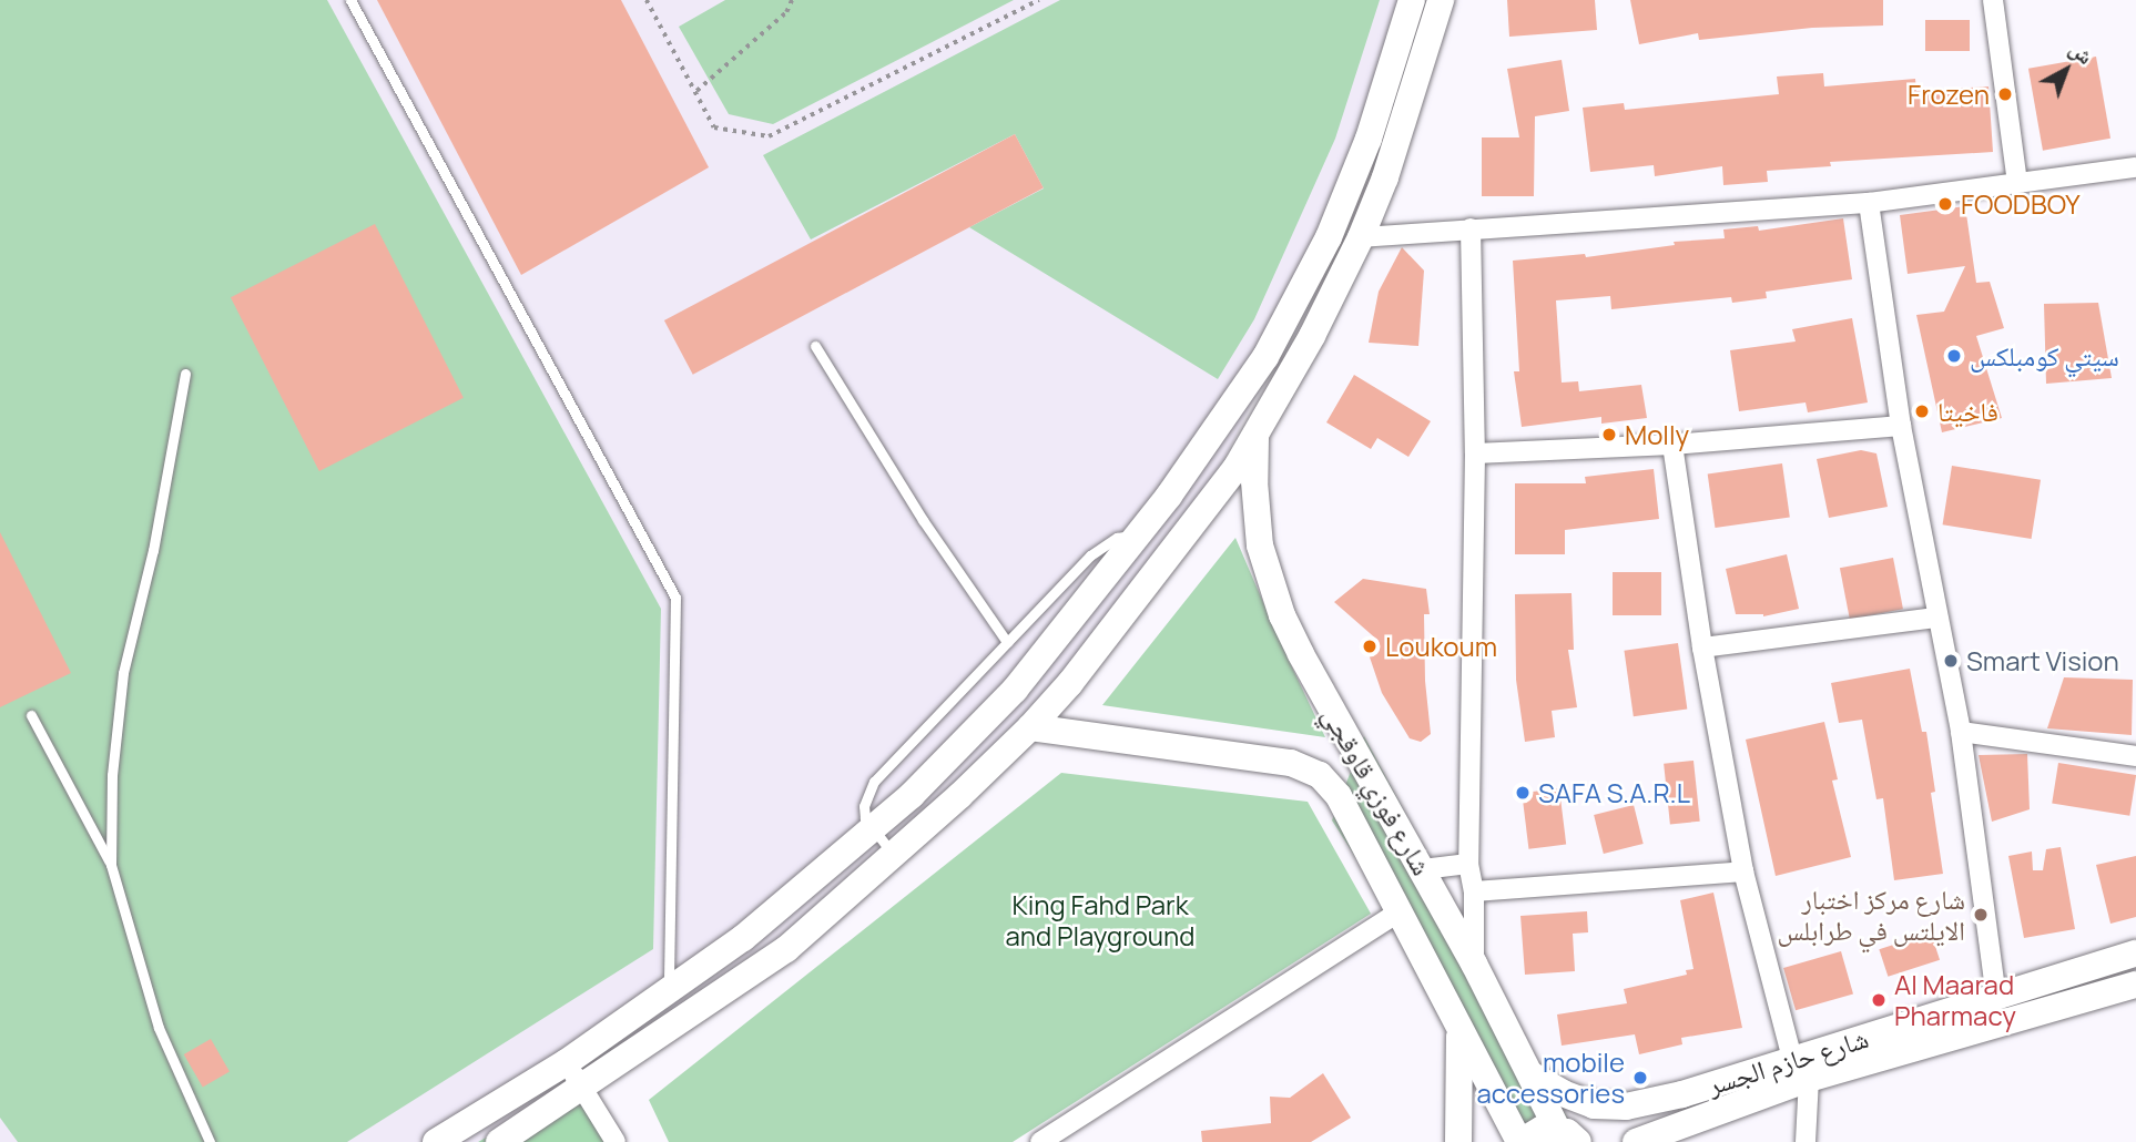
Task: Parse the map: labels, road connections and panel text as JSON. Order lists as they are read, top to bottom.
{
  "streets": {
    "street": ["شارع فوزي قاوقجي", "شارع حازم الجسر"]
  },
  "crossings": [
    ["شارع فوزي قاوقجي", "شارع حازم الجسر"]
  ],
  "parks": ["King Fahd Park and Playground"],
  "places": [
    "Frozen",
    "FOODBOY",
    "سيتي كومبلكس",
    "فاخيتا",
    "Molly",
    "Loukoum",
    "Smart Vision",
    "SAFA S.A.R.L",
    "شارع مركز اختبار الايلتس في طرابلس",
    "Al Maarad Pharmacy",
    "mobile accessories"
  ],
  "north": "top right"
}
